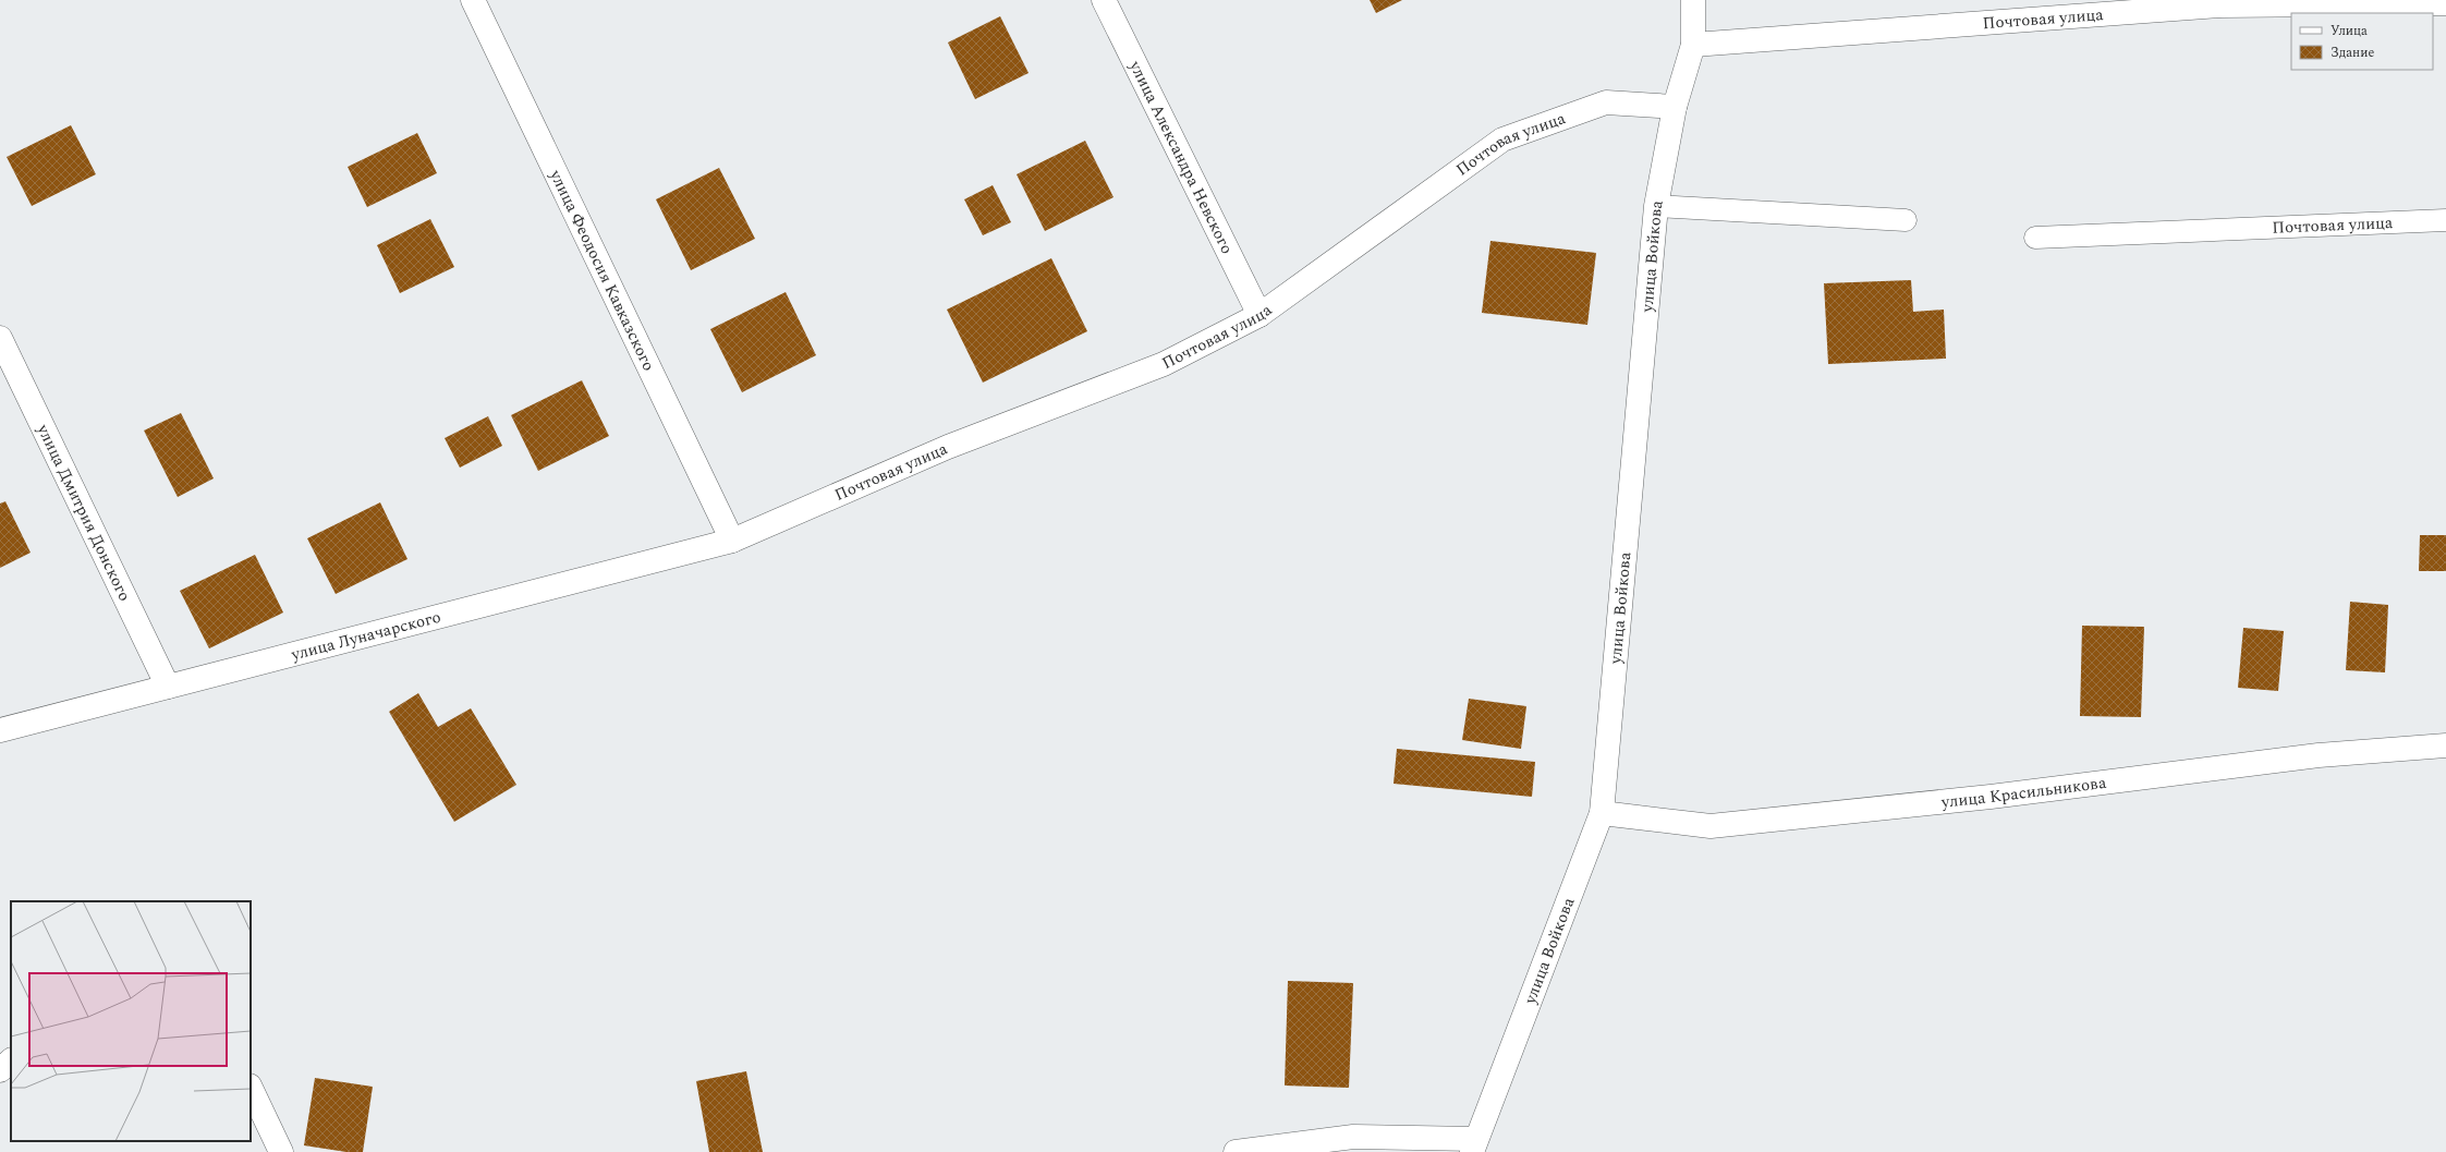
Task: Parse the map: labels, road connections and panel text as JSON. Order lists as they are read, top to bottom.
{
  "streets": {
    "street": [
      "Почтовая улица",
      "улица Александра Невского",
      "улица Войкова",
      "улица Феодосия Кавказского",
      "улица Дмитрия Донского",
      "улица Луначарского",
      "улица Красильникова"
    ]
  },
  "crossings": [
    ["Почтовая улица", "улица Александра Невского"],
    ["Почтовая улица", "улица Войкова"],
    ["Почтовая улица", "улица Феодосия Кавказского"],
    ["Почтовая улица", "улица Луначарского"],
    ["улица Войкова", "улица Красильникова"],
    ["улица Феодосия Кавказского", "улица Луначарского"],
    ["улица Дмитрия Донского", "улица Луначарского"]
  ],
  "legend": ["Улица", "Здание"]
}
